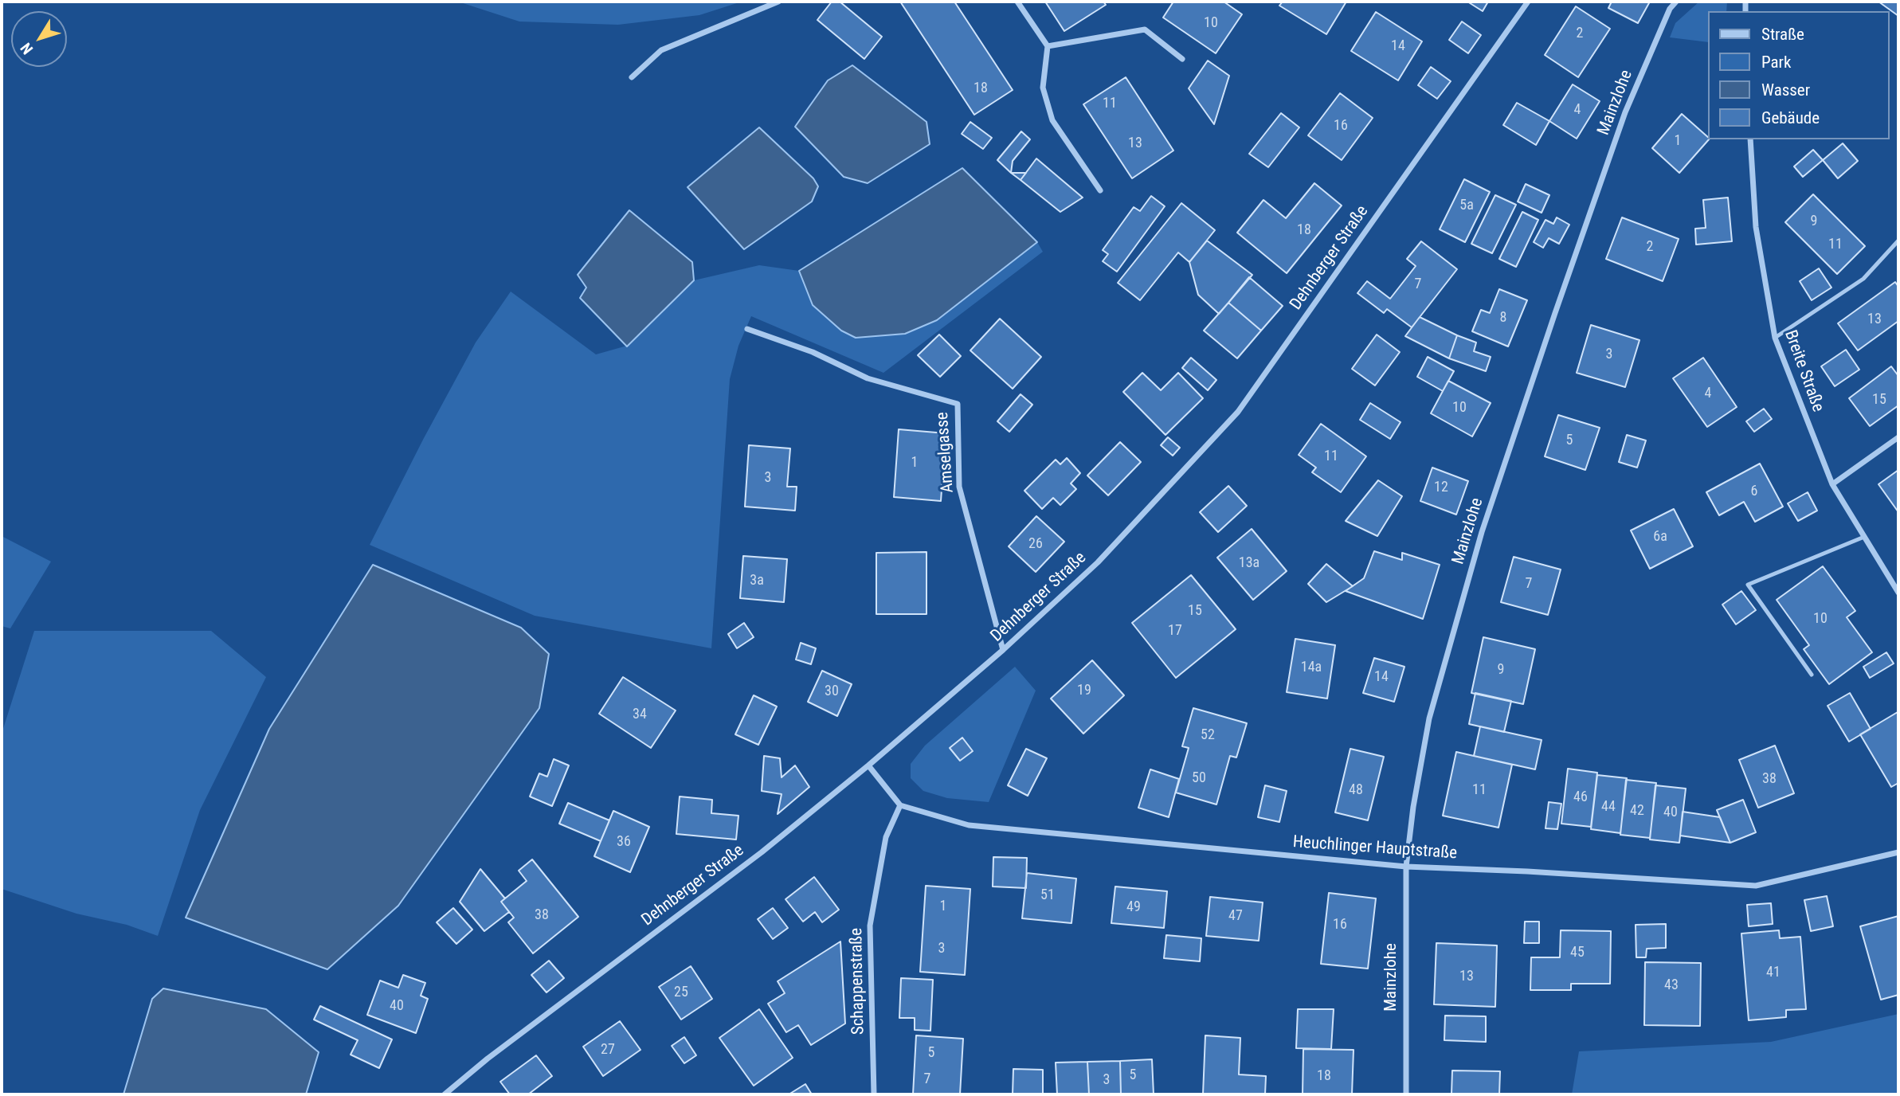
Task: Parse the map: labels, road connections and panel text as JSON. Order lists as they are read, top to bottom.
{
  "streets": {
    "street": [
      "Mainzlohe",
      "Dehnberger Straße",
      "Breite Straße",
      "Amselgasse",
      "Heuchlinger Hauptstraße",
      "Schappenstraße"
    ]
  },
  "crossings": [
    ["Mainzlohe", "Heuchlinger Hauptstraße"],
    ["Dehnberger Straße", "Amselgasse"],
    ["Heuchlinger Hauptstraße", "Schappenstraße"]
  ],
  "house_numbers": [
    "10",
    "2",
    "14",
    "18",
    "11",
    "4",
    "16",
    "1",
    "13",
    "5a",
    "9",
    "18",
    "11",
    "2",
    "7",
    "8",
    "13",
    "3",
    "4",
    "15",
    "10",
    "5",
    "11",
    "1",
    "3",
    "12",
    "6",
    "6a",
    "26",
    "13a",
    "3a",
    "7",
    "15",
    "10",
    "17",
    "14a",
    "9",
    "14",
    "19",
    "30",
    "34",
    "52",
    "50",
    "38",
    "48",
    "11",
    "46",
    "44",
    "42",
    "40",
    "36",
    "51",
    "1",
    "49",
    "38",
    "47",
    "16",
    "3",
    "45",
    "41",
    "13",
    "43",
    "25",
    "40",
    "27",
    "5",
    "5",
    "18",
    "7",
    "3"
  ],
  "legend": [
    "Straße",
    "Park",
    "Wasser",
    "Gebäude"
  ],
  "north": "bottom left"
}
